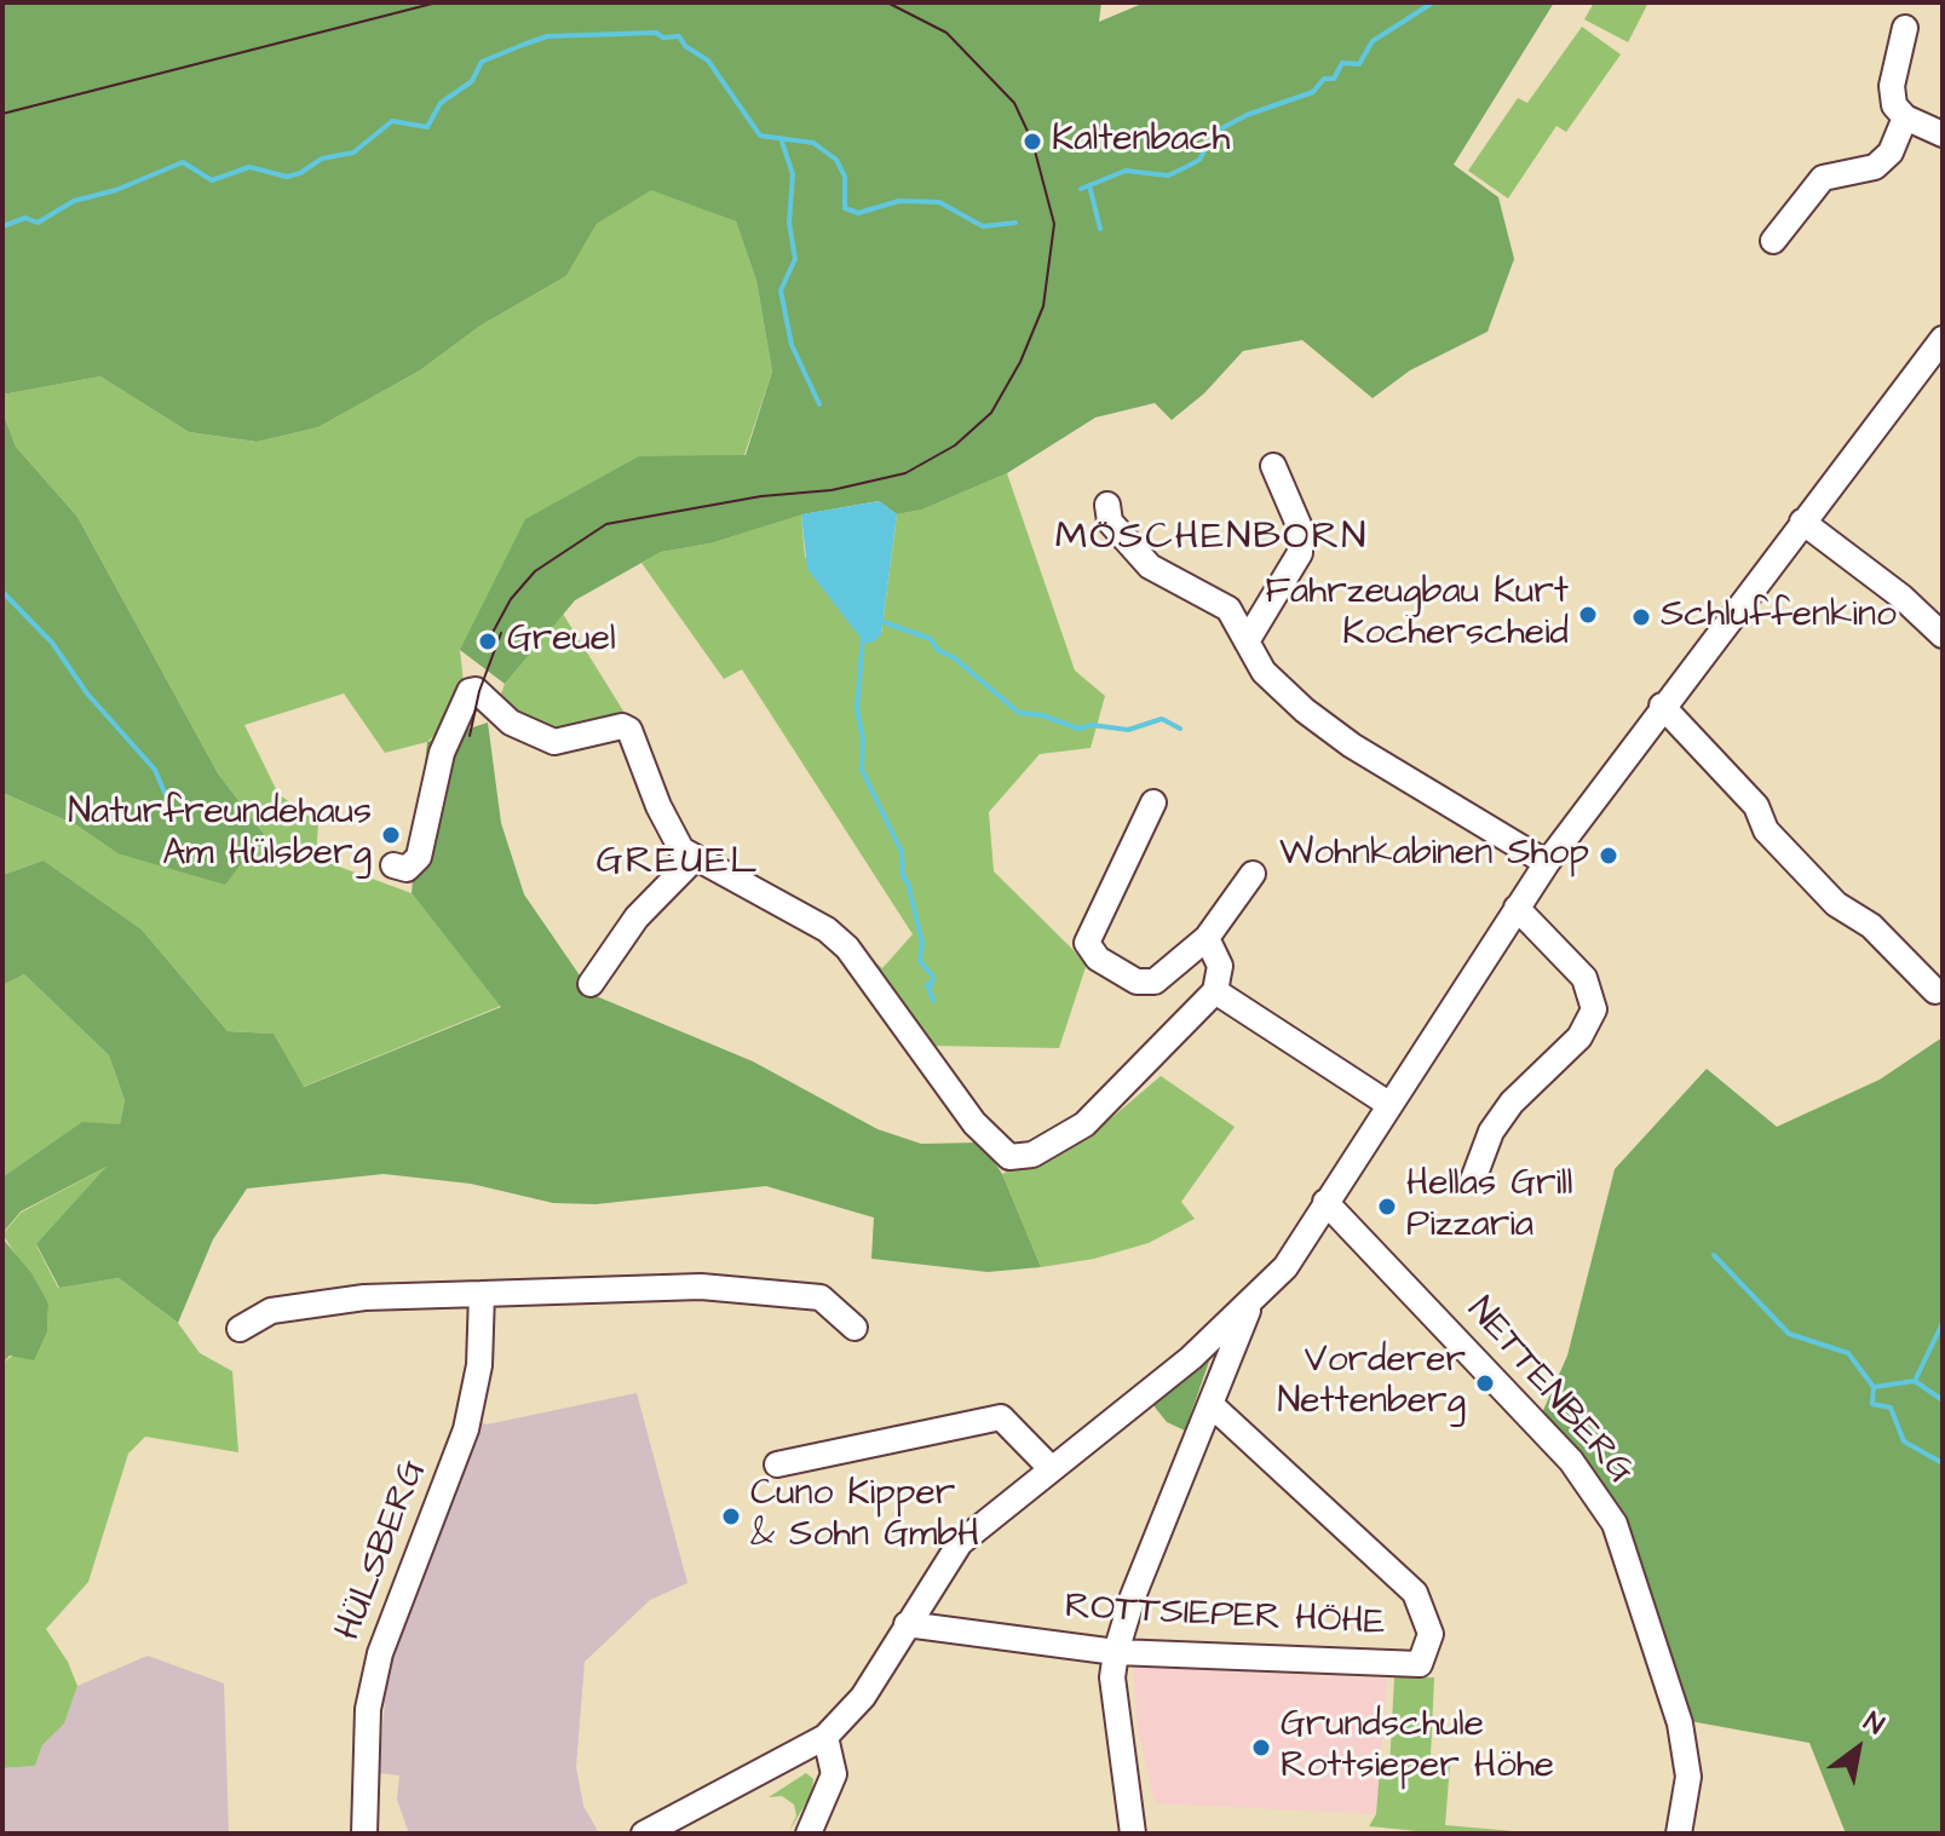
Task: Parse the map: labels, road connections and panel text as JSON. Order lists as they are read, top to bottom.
{
  "streets": {
    "street": ["NETTENBERG", "HÜLSBERG", "ROTTSIEPER HÖHE"]
  },
  "districts": ["MÖSCHENBORN", "GREUEL"],
  "places": [
    "Kaltenbach",
    "Fahrzeugbau Kurt Kocherscheid",
    "Schluffenkino",
    "Greuel",
    "Naturfreundehaus Am Hülsberg",
    "Wohnkabinen Shop",
    "Hellas Grill Pizzaria",
    "Vorderer Nettenberg",
    "Cuno Kipper & Sohn GmbH",
    "Grundschule Rottsieper Höhe"
  ],
  "north": "top right"
}
